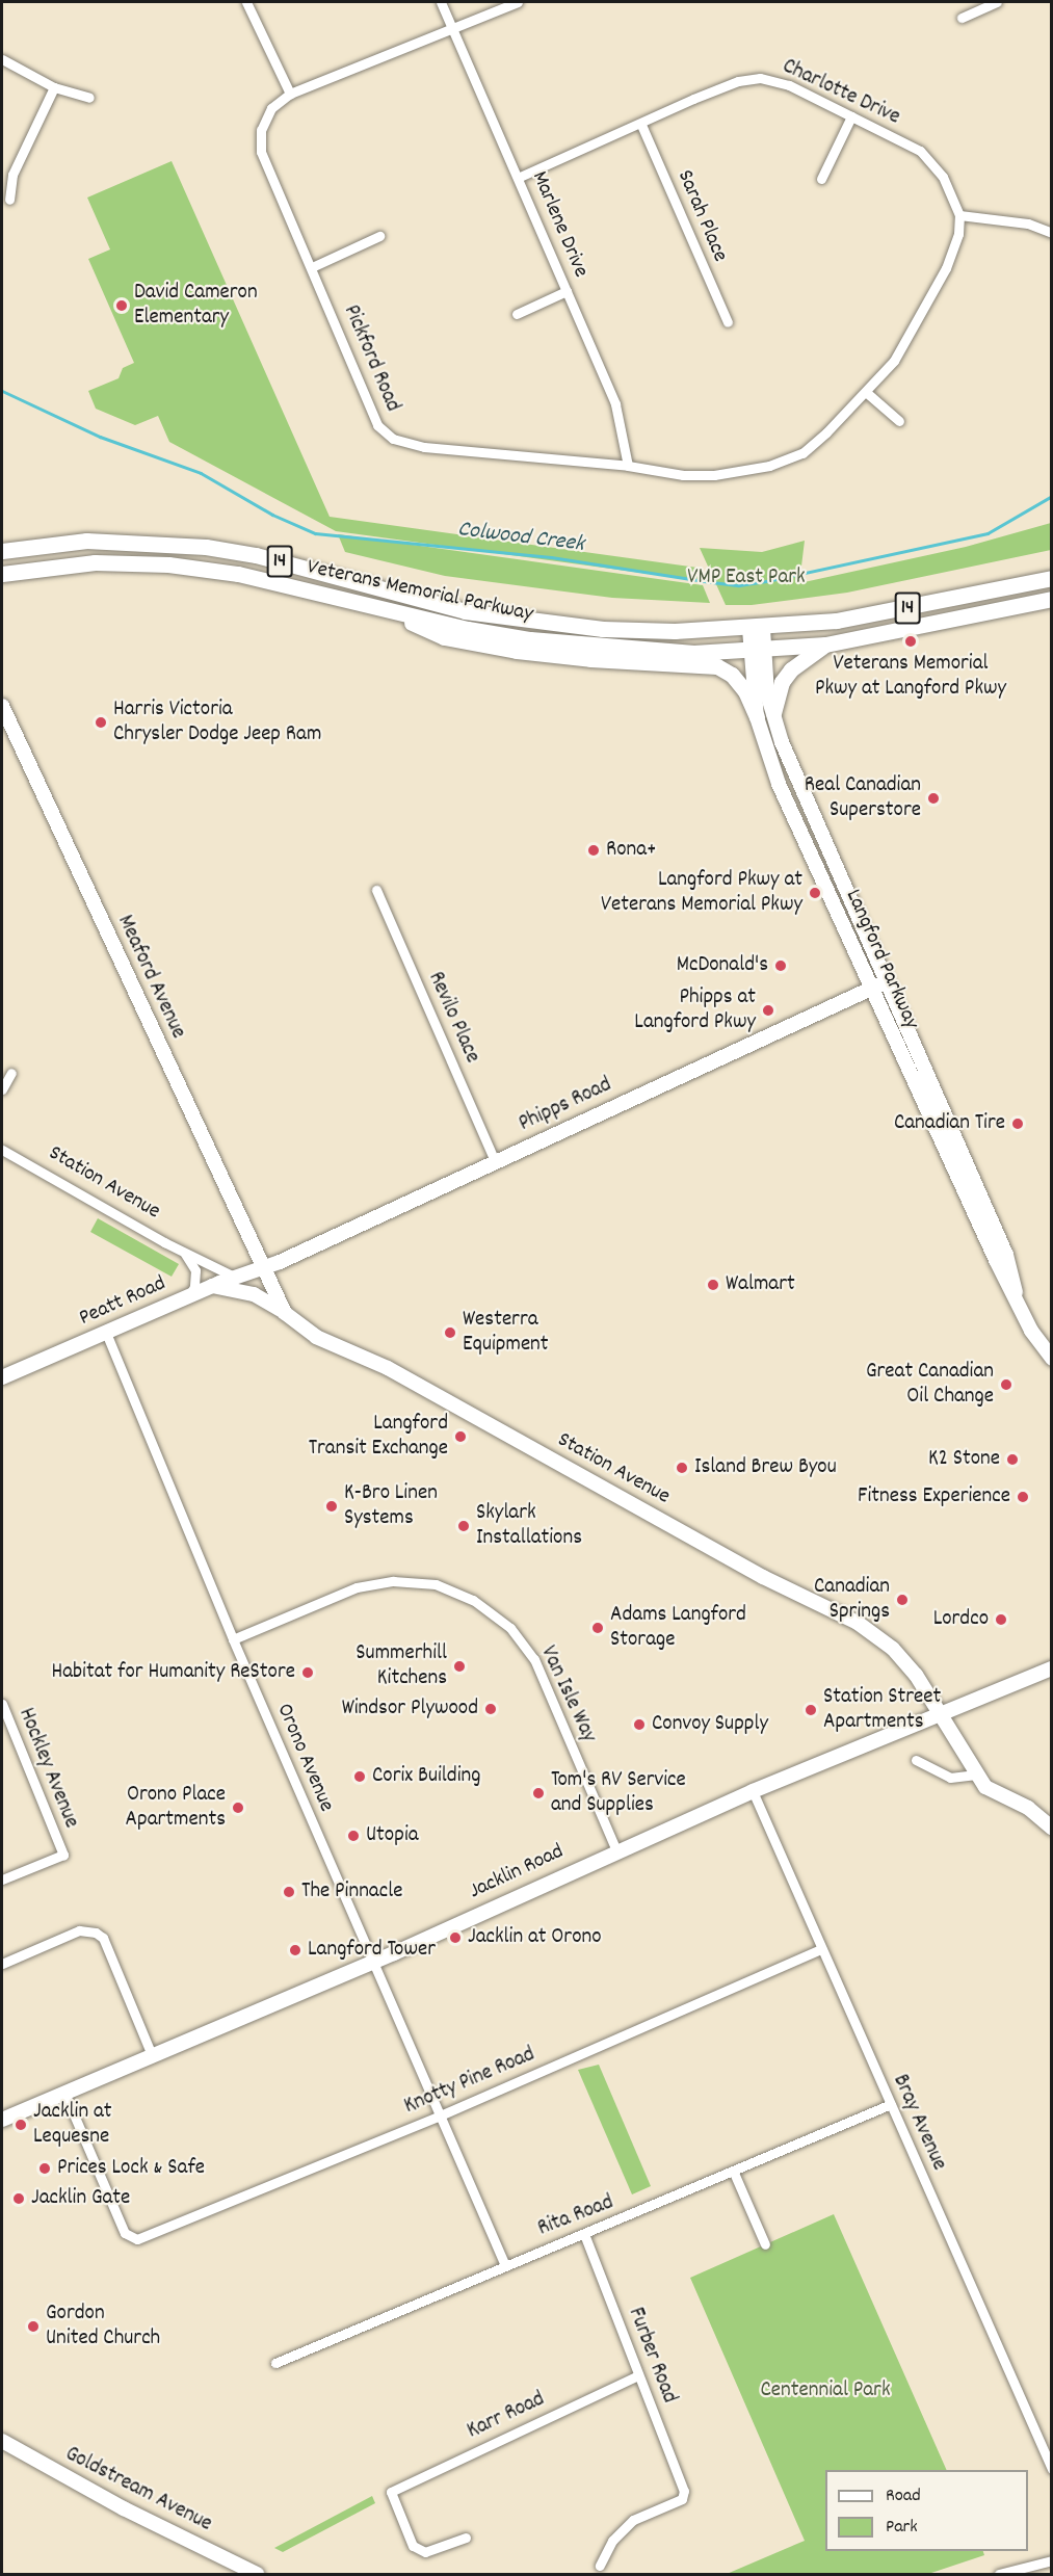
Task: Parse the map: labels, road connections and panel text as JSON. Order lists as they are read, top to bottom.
{
  "streets": {
    "main road": [
      "14",
      "Veterans Memorial Parkway",
      "Langford Parkway",
      "Meaford Avenue",
      "Phipps Road",
      "Station Avenue",
      "Peatt Road",
      "Jacklin Road",
      "Goldstream Avenue"
    ],
    "street": [
      "Charlotte Drive",
      "Sarah Place",
      "Marlene Drive",
      "Pickford Road",
      "Revilo Place",
      "Van Isle Way",
      "Orono Avenue",
      "Hockley Avenue",
      "Knotty Pine Road",
      "Bray Avenue",
      "Rita Road",
      "Furber Road",
      "Karr Road"
    ]
  },
  "crossings": [
    ["Charlotte Drive", "Sarah Place"],
    ["Charlotte Drive", "Marlene Drive"],
    ["Charlotte Drive", "Pickford Road"],
    ["Marlene Drive", "Pickford Road"],
    ["Veterans Memorial Parkway", "Langford Parkway"],
    ["Langford Parkway", "Phipps Road"],
    ["Meaford Avenue", "Phipps Road"],
    ["Meaford Avenue", "Station Avenue"],
    ["Meaford Avenue", "Peatt Road"],
    ["Revilo Place", "Phipps Road"],
    ["Phipps Road", "Station Avenue"],
    ["Phipps Road", "Peatt Road"],
    ["Station Avenue", "Peatt Road"],
    ["Station Avenue", "Jacklin Road"],
    ["Peatt Road", "Orono Avenue"],
    ["Van Isle Way", "Orono Avenue"],
    ["Van Isle Way", "Jacklin Road"],
    ["Orono Avenue", "Jacklin Road"],
    ["Orono Avenue", "Knotty Pine Road"],
    ["Orono Avenue", "Rita Road"],
    ["Jacklin Road", "Knotty Pine Road"],
    ["Jacklin Road", "Bray Avenue"],
    ["Knotty Pine Road", "Bray Avenue"],
    ["Bray Avenue", "Rita Road"],
    ["Rita Road", "Furber Road"],
    ["Furber Road", "Karr Road"]
  ],
  "water": ["Colwood Creek"],
  "parks": ["VMP East Park", "Centennial Park"],
  "places": [
    "David Cameron Elementary",
    "Veterans Memorial Pkwy at Langford Pkwy",
    "Harris Victoria Chrysler Dodge Jeep Ram",
    "Real Canadian Superstore",
    "Rona+",
    "Langford Pkwy at Veterans Memorial Pkwy",
    "McDonald's",
    "Phipps at Langford Pkwy",
    "Canadian Tire",
    "Walmart",
    "Westerra Equipment",
    "Great Canadian Oil Change",
    "Langford Transit Exchange",
    "K2 Stone",
    "Island Brew Byou",
    "Fitness Experience",
    "K-Bro Linen Systems",
    "Skylark Installations",
    "Canadian Springs",
    "Lordco",
    "Adams Langford Storage",
    "Summerhill Kitchens",
    "Habitat for Humanity ReStore",
    "Windsor Plywood",
    "Station Street Apartments",
    "Convoy Supply",
    "Corix Building",
    "Tom's RV Service and Supplies",
    "Orono Place Apartments",
    "Utopia",
    "The Pinnacle",
    "Jacklin at Orono",
    "Langford Tower",
    "Jacklin at Lequesne",
    "Prices Lock & Safe",
    "Jacklin Gate",
    "Gordon United Church"
  ],
  "legend": ["Road", "Park"]
}
